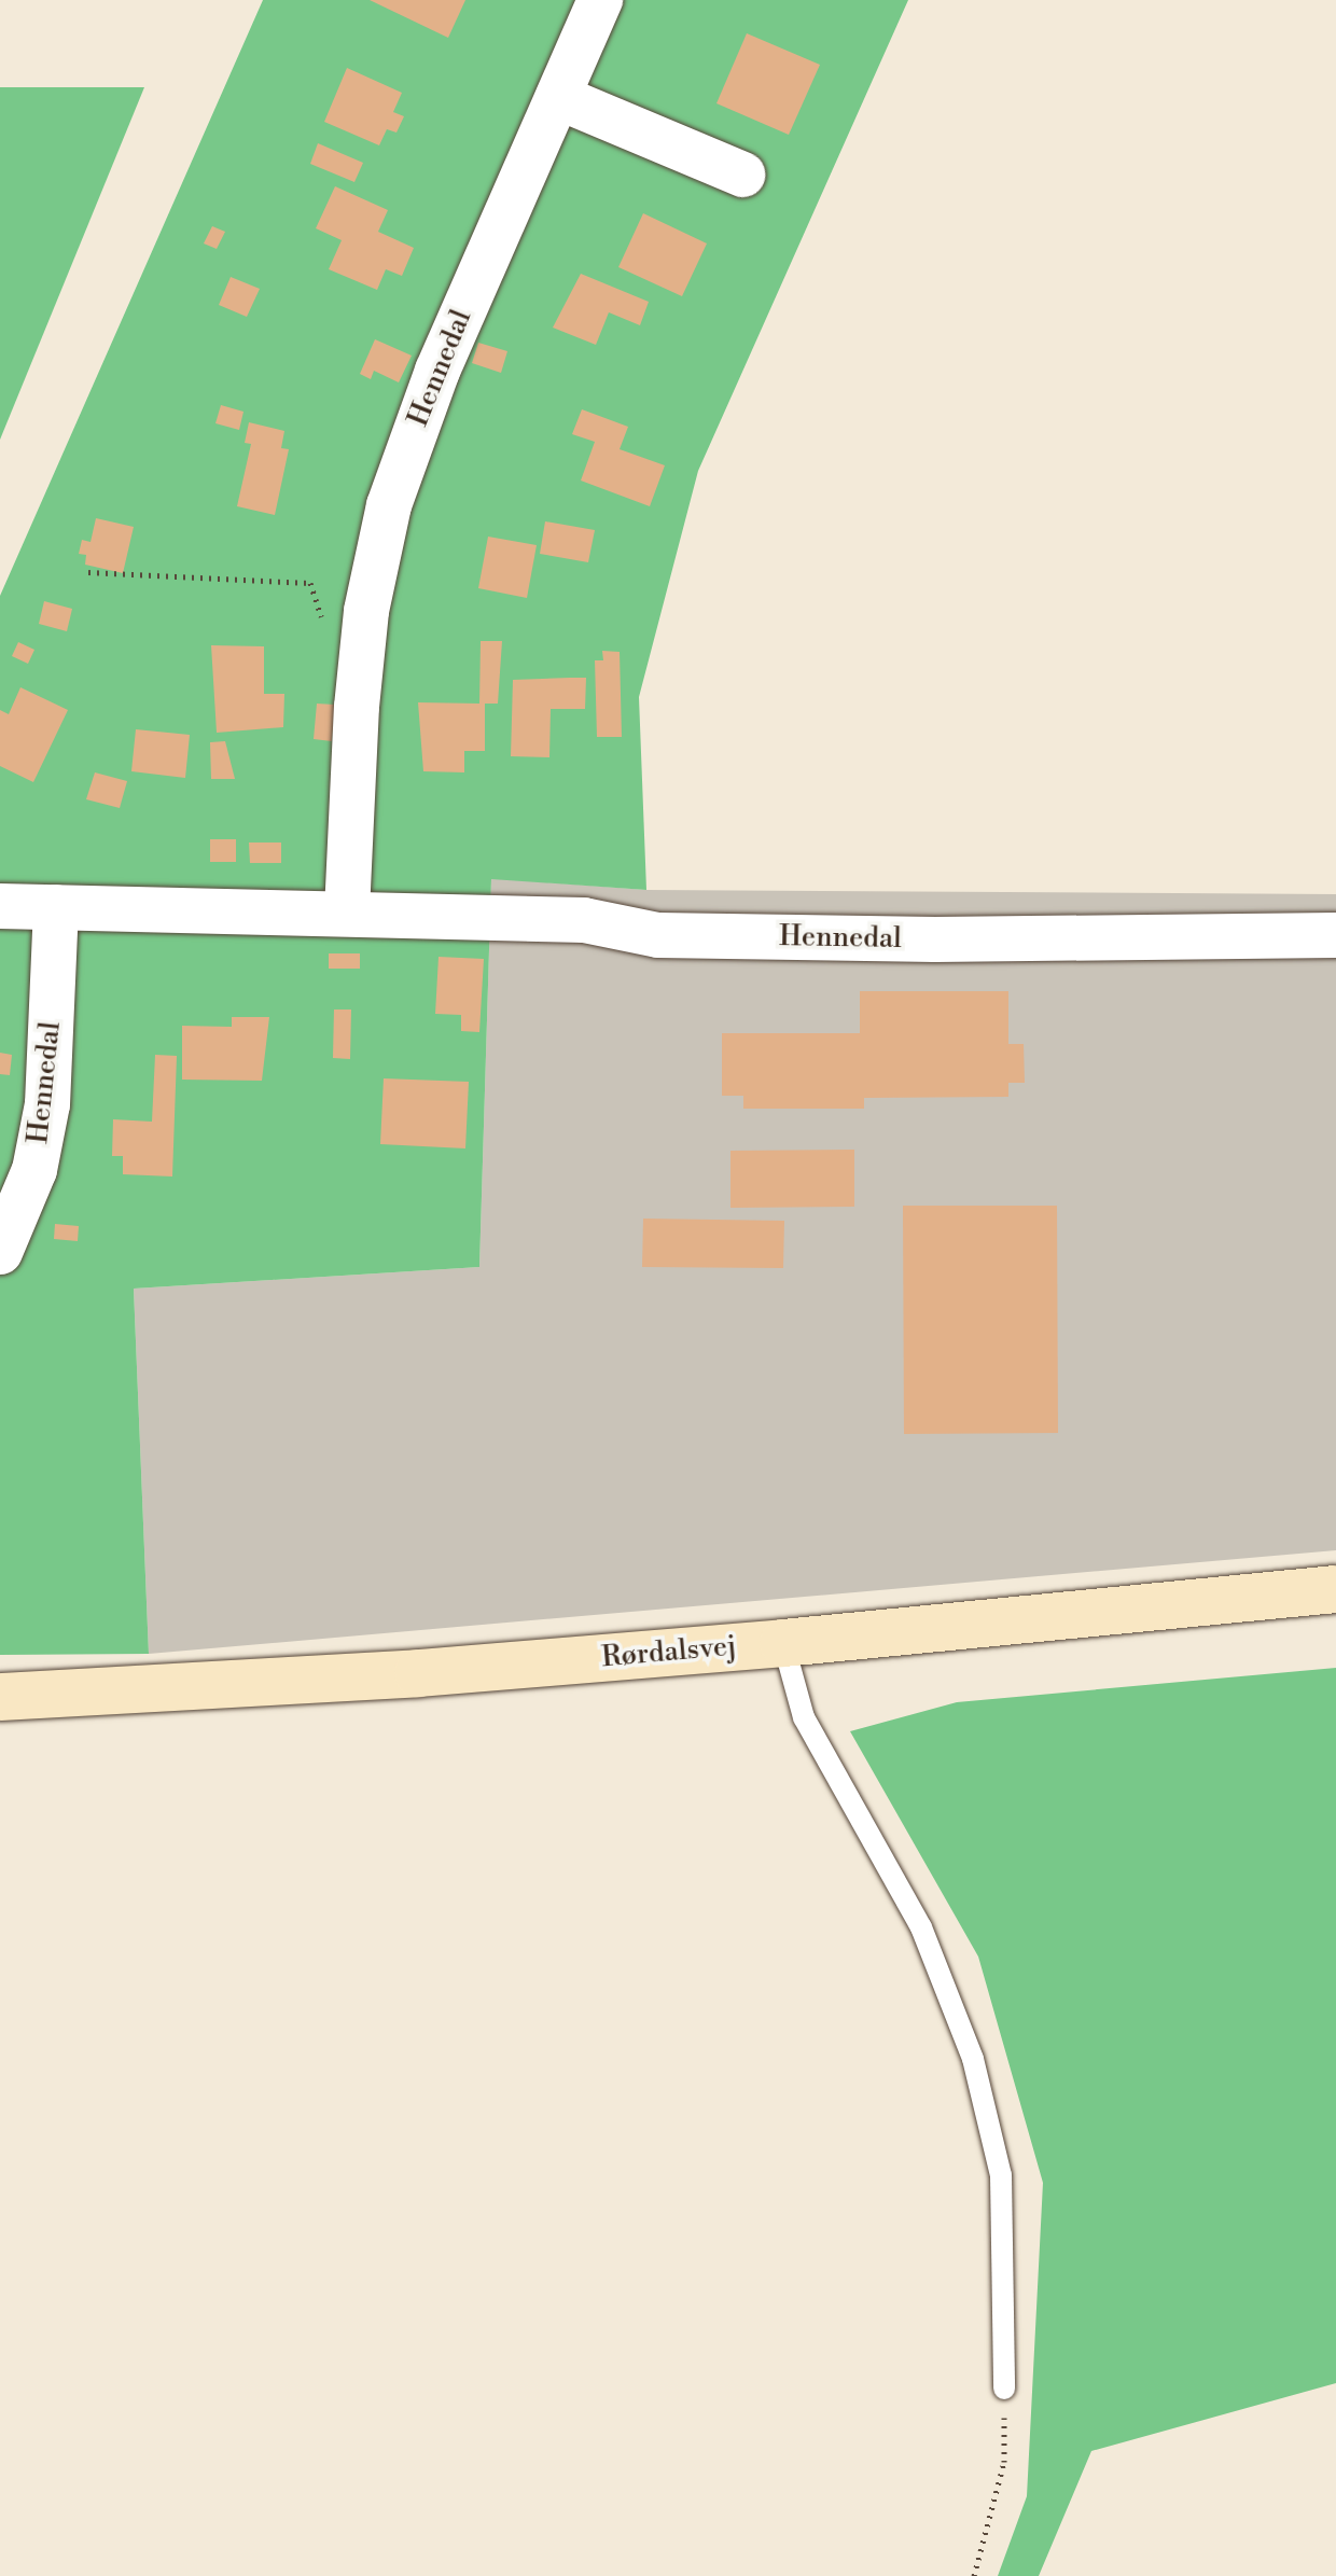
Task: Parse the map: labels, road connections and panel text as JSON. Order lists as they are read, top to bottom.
{
  "streets": {
    "street": ["Hennedal", "Rørdalsvej"]
  }
}
